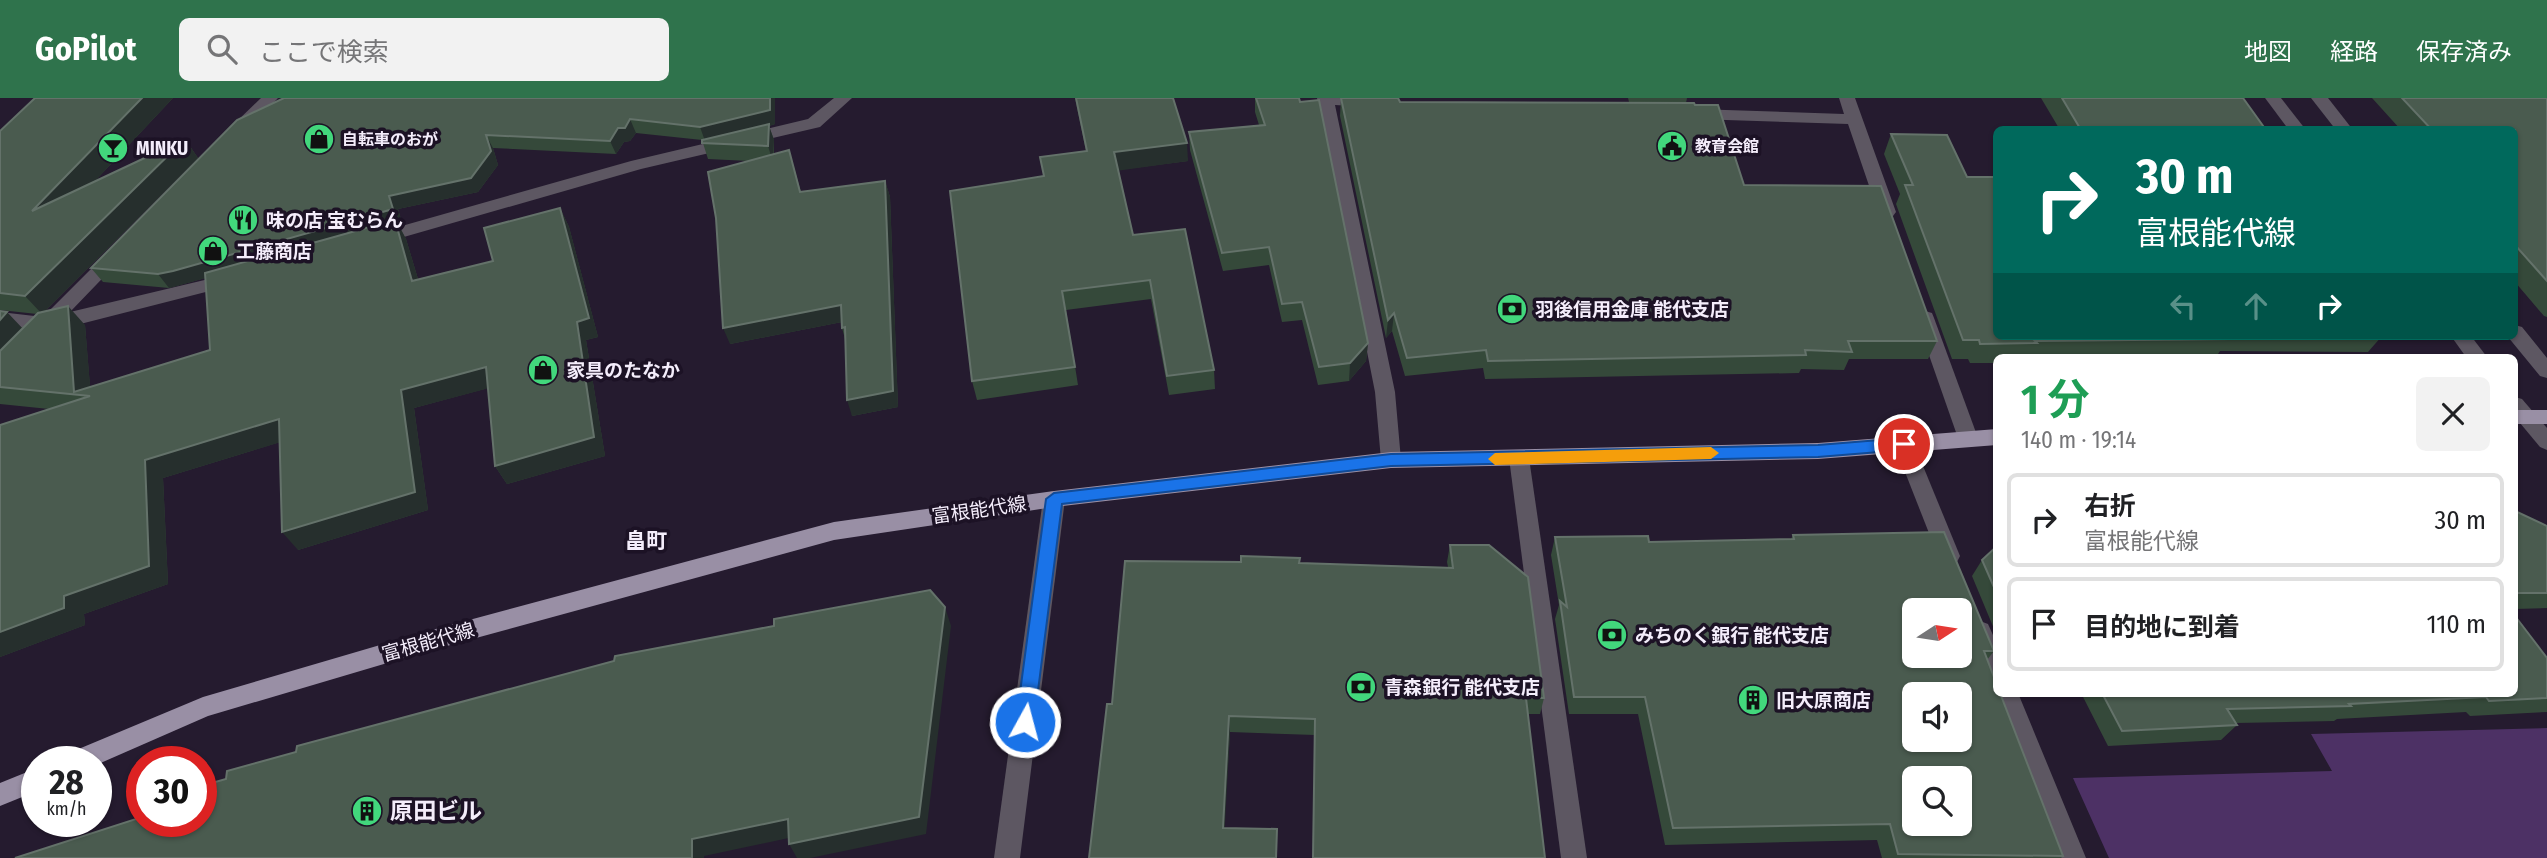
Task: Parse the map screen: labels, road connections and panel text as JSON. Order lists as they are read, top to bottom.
{
  "streets": {
    "main road": ["富根能代線"]
  },
  "districts": ["畠町"],
  "places": {
    "shop": ["自転車のおが", "工藤商店", "家具のたなか"],
    "public building": ["教育会館"],
    "bar": ["MINKU"],
    "restaurant": ["味の店 宝むらん"],
    "bank": ["羽後信用金庫 能代支店", "みちのく銀行 能代支店", "青森銀行 能代支店"],
    "building": ["旧大原商店", "原田ビル"]
  },
  "north": "right",
  "page": {
    "header": "GoPilot",
    "search": "ここで検索",
    "nav": ["地図", "経路", "保存済み"],
    "turn": ["30 m", "富根能代線"],
    "heading": ["1 分", "140 m · 19:14"],
    "list": [
      {
        "name": "右折",
        "note": "富根能代線",
        "value": "30 m"
      },
      {
        "name": "目的地に到着",
        "value": "110 m"
      }
    ],
    "speed": "28 km/h",
    "limit": "30"
  }
}
